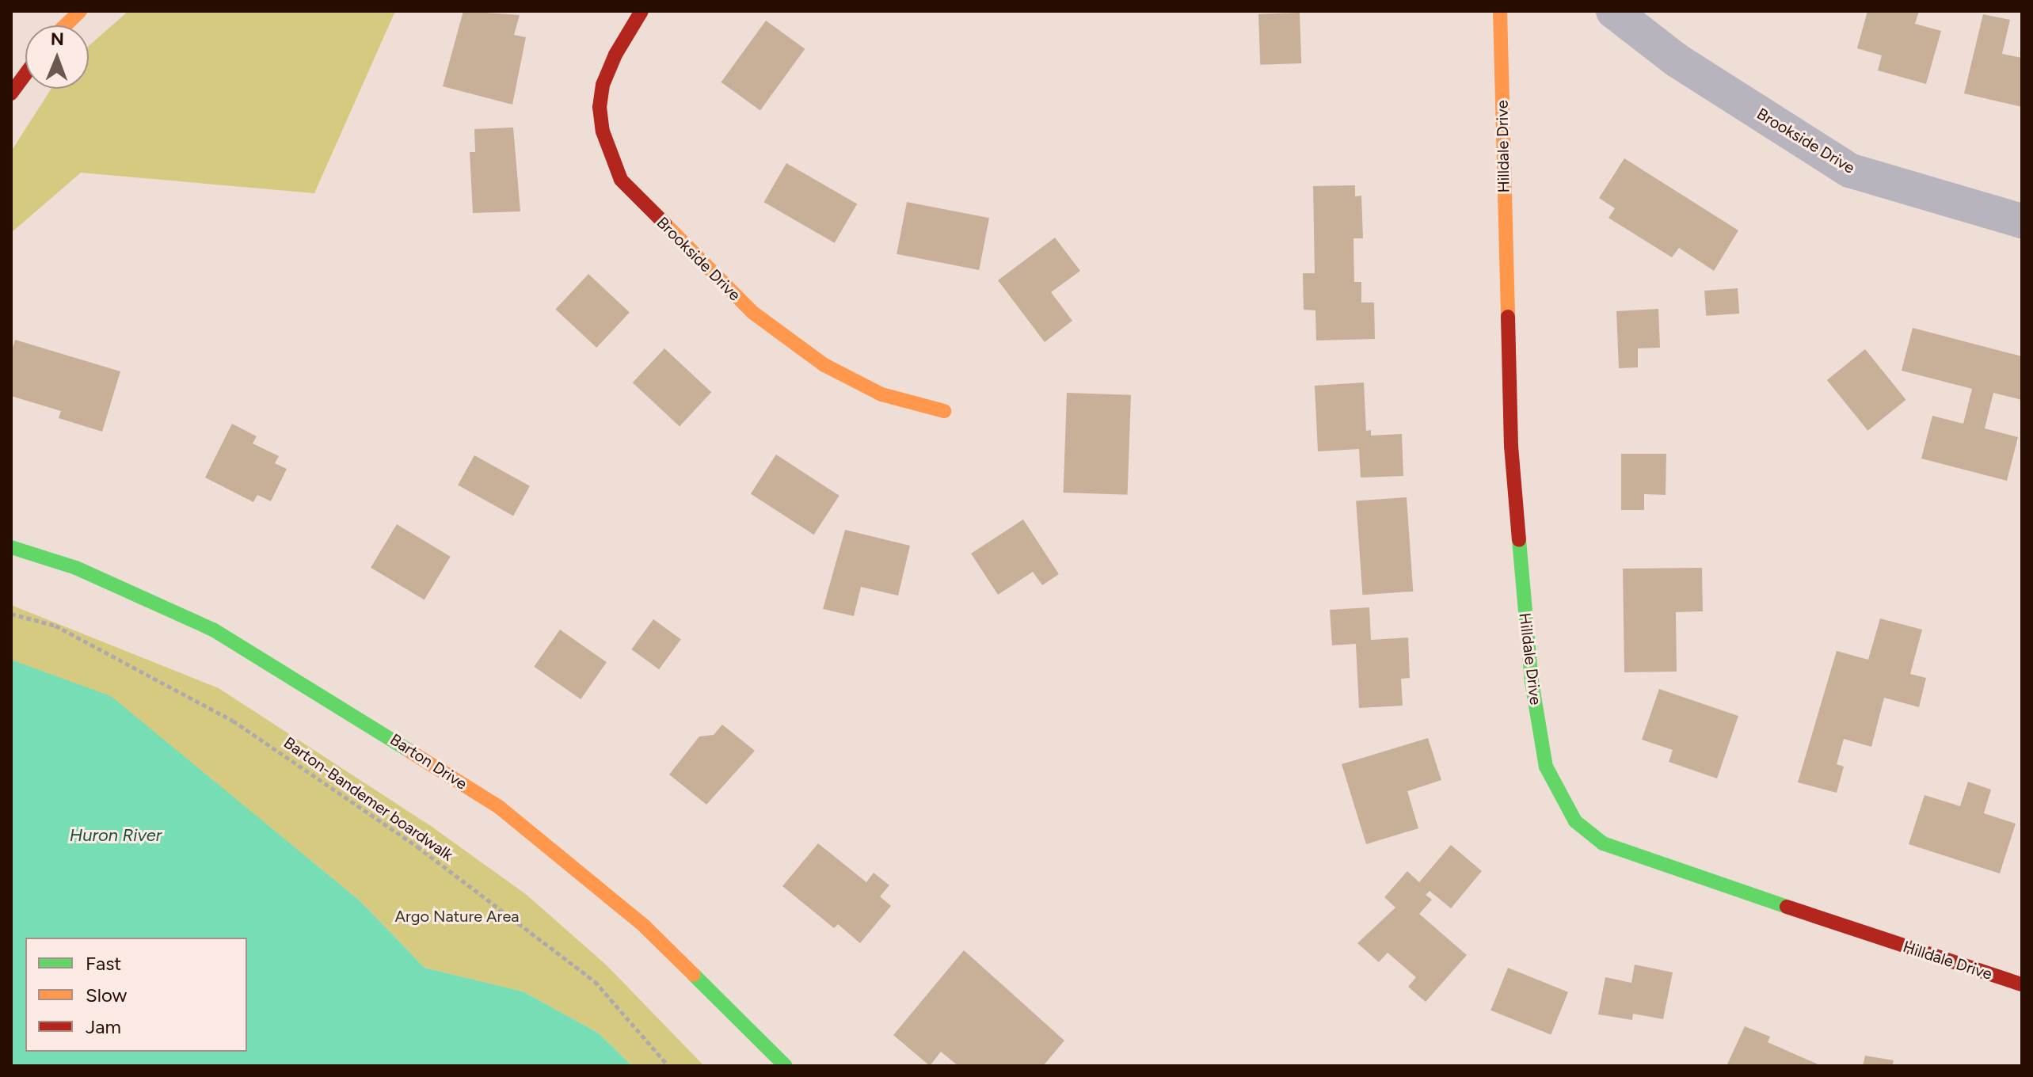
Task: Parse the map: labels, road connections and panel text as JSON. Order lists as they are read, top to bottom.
{
  "streets": {
    "main road": ["Brookside Drive", "Hilldale Drive", "Barton Drive"],
    "path": ["Barton-Bandemer boardwalk"]
  },
  "water": ["Huron River"],
  "parks": ["Argo Nature Area"],
  "legend": ["Fast", "Slow", "Jam"],
  "north": "top"
}
